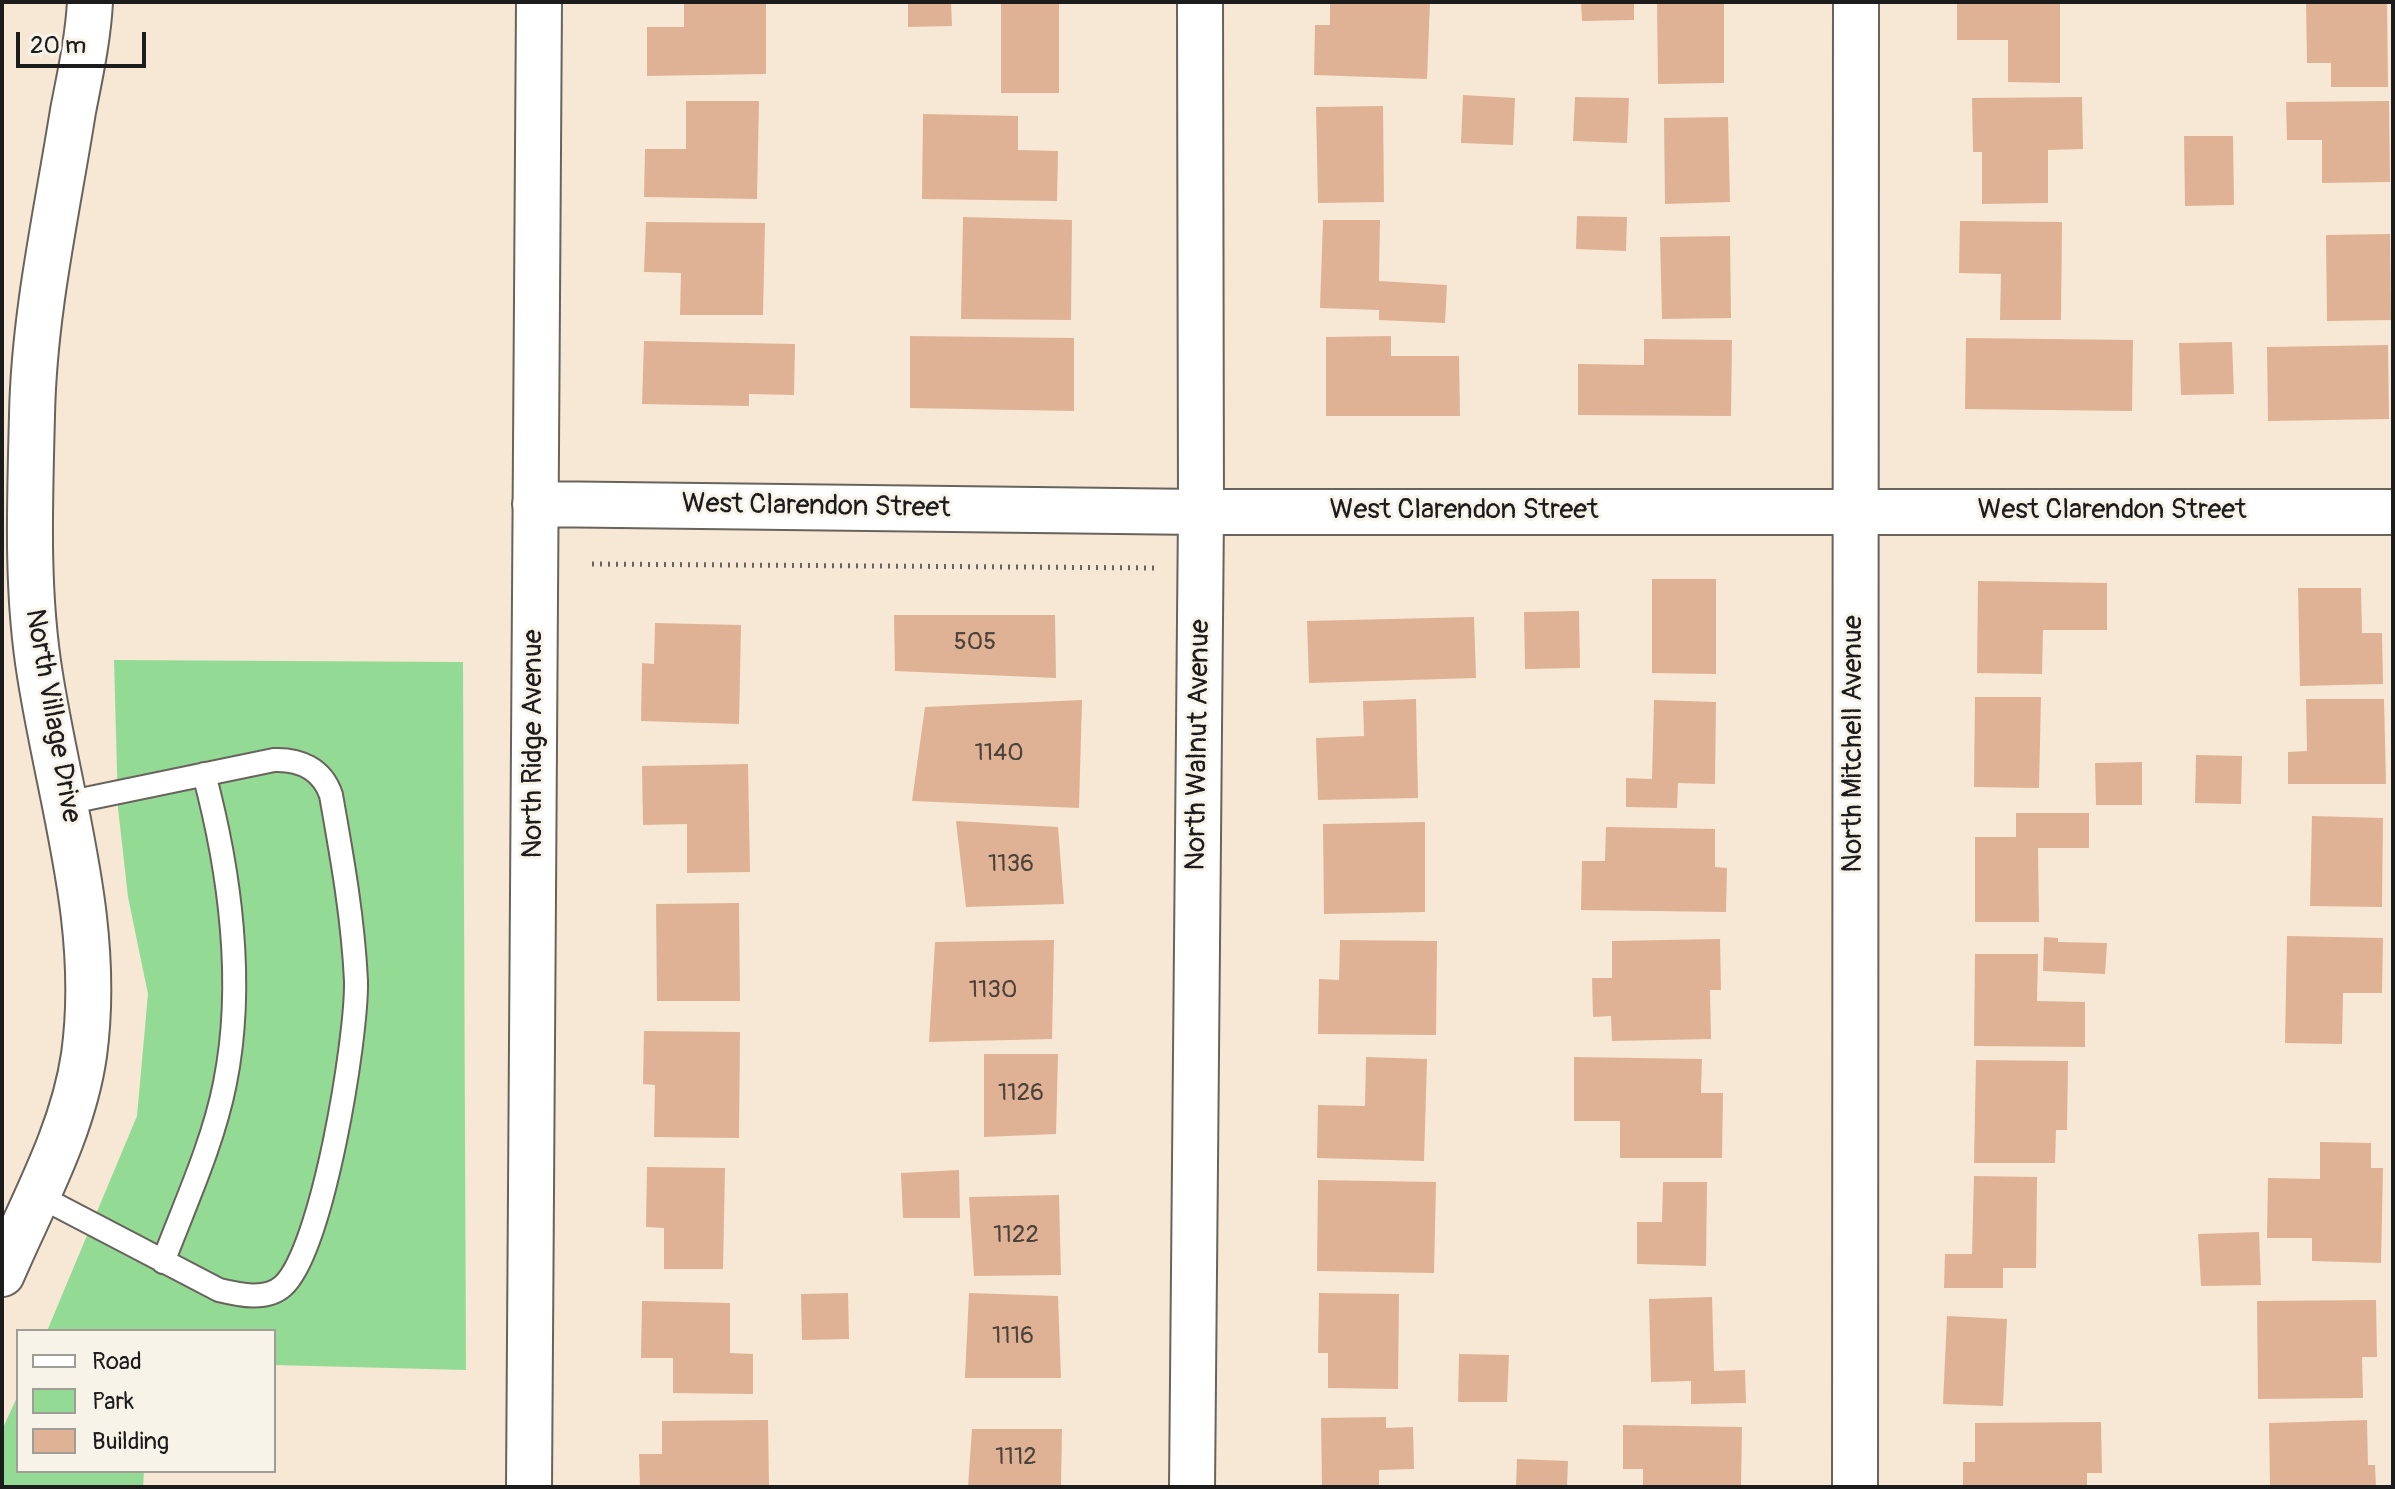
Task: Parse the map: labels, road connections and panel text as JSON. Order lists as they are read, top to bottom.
{
  "streets": {
    "street": [
      "West Clarendon Street",
      "North Village Drive",
      "North Ridge Avenue",
      "North Mitchell Avenue",
      "North Walnut Avenue"
    ]
  },
  "crossings": [
    ["West Clarendon Street", "North Ridge Avenue"],
    ["West Clarendon Street", "North Mitchell Avenue"],
    ["West Clarendon Street", "North Walnut Avenue"]
  ],
  "house_numbers": [
    "505",
    "1140",
    "1136",
    "1130",
    "1126",
    "1122",
    "1116",
    "1112"
  ],
  "legend": ["Road", "Park", "Building"],
  "scale_bar": "20 m"
}
